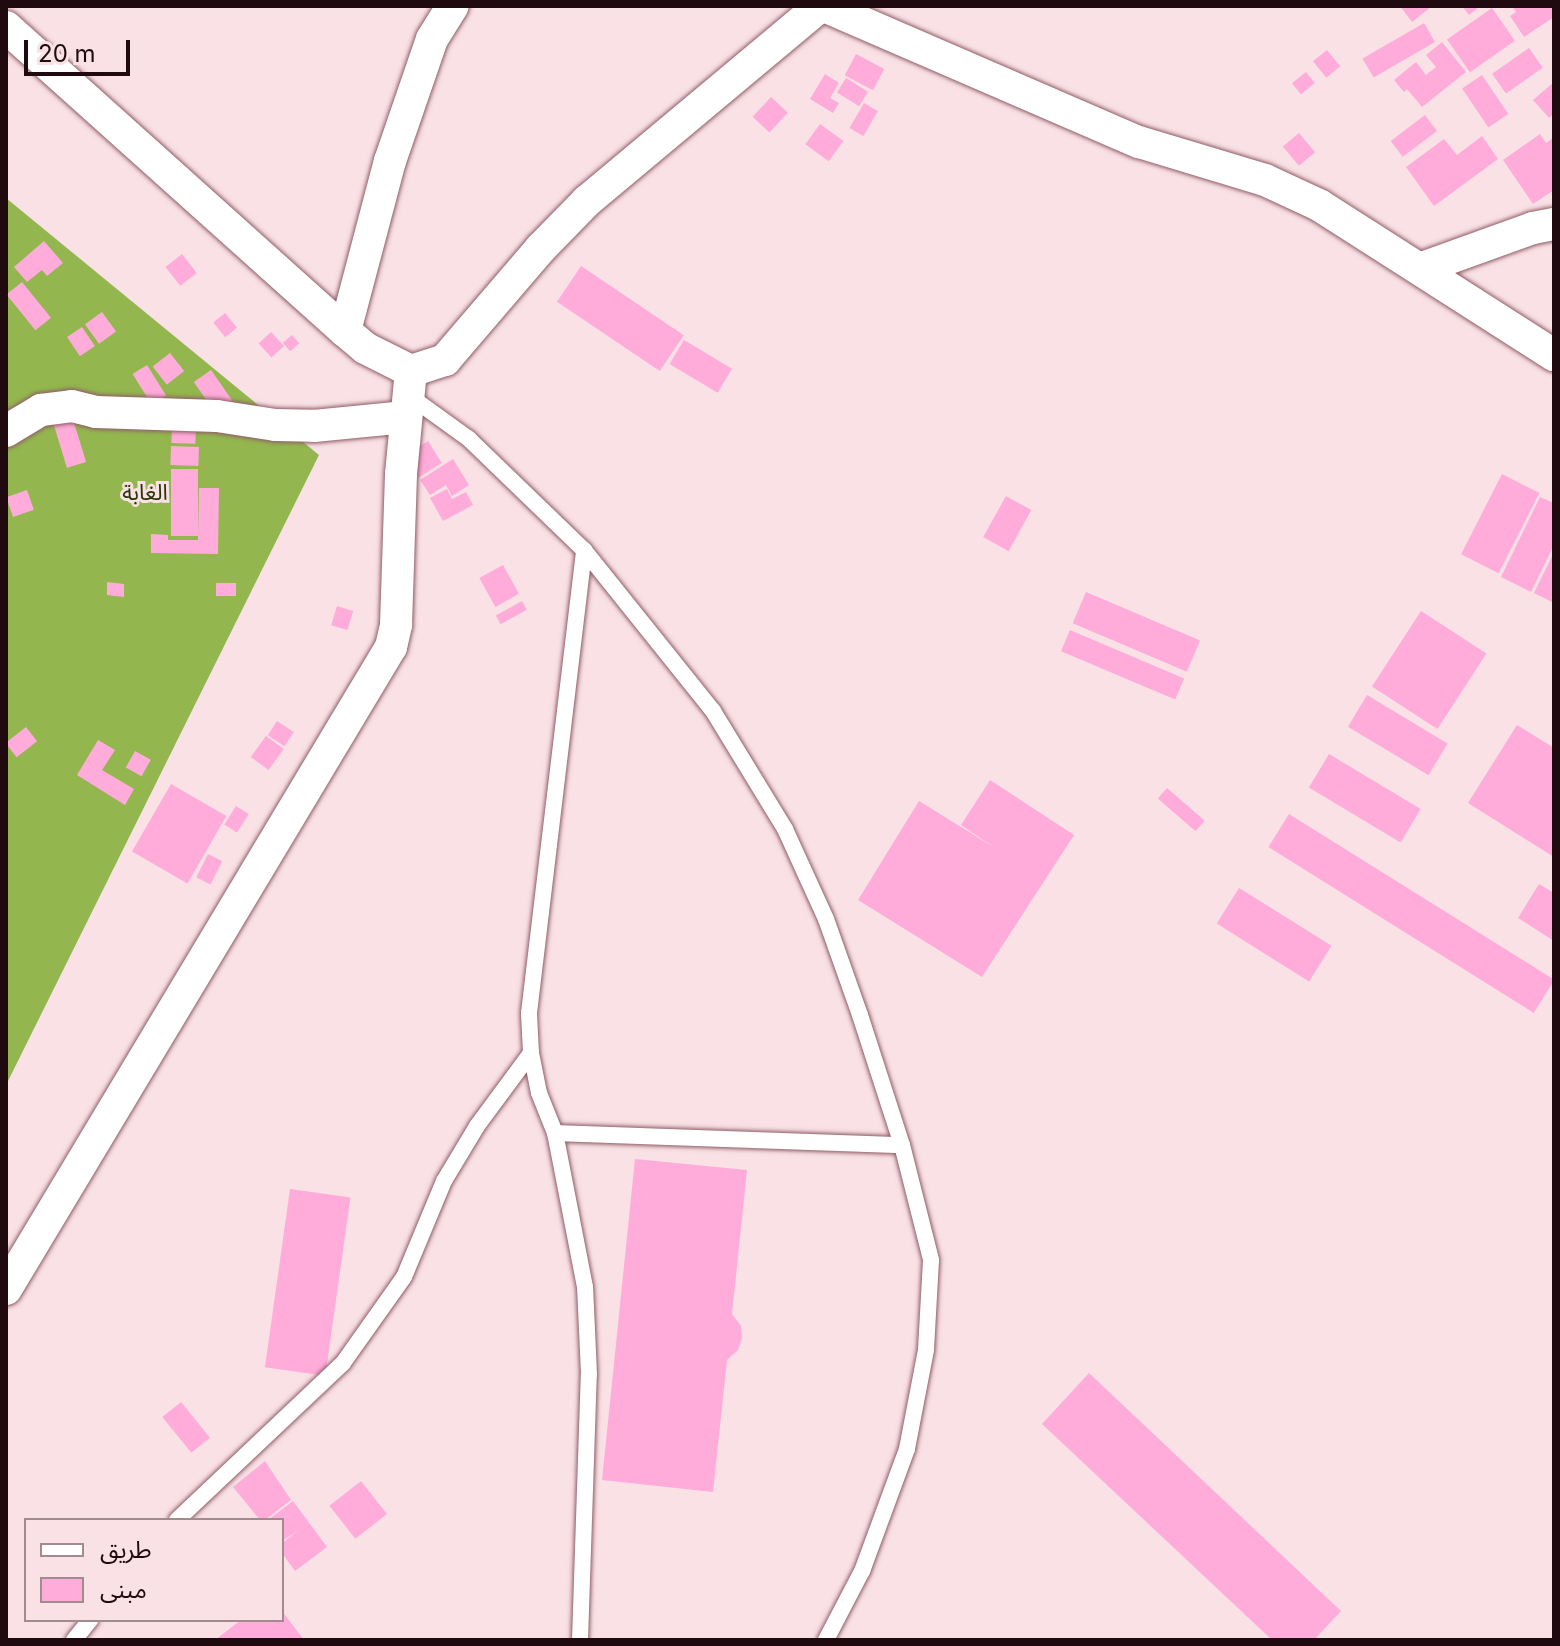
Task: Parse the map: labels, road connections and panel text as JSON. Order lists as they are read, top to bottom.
{
  "parks": ["الغابة"],
  "legend": ["طريق", "مبنى"],
  "scale_bar": "20 m"
}
